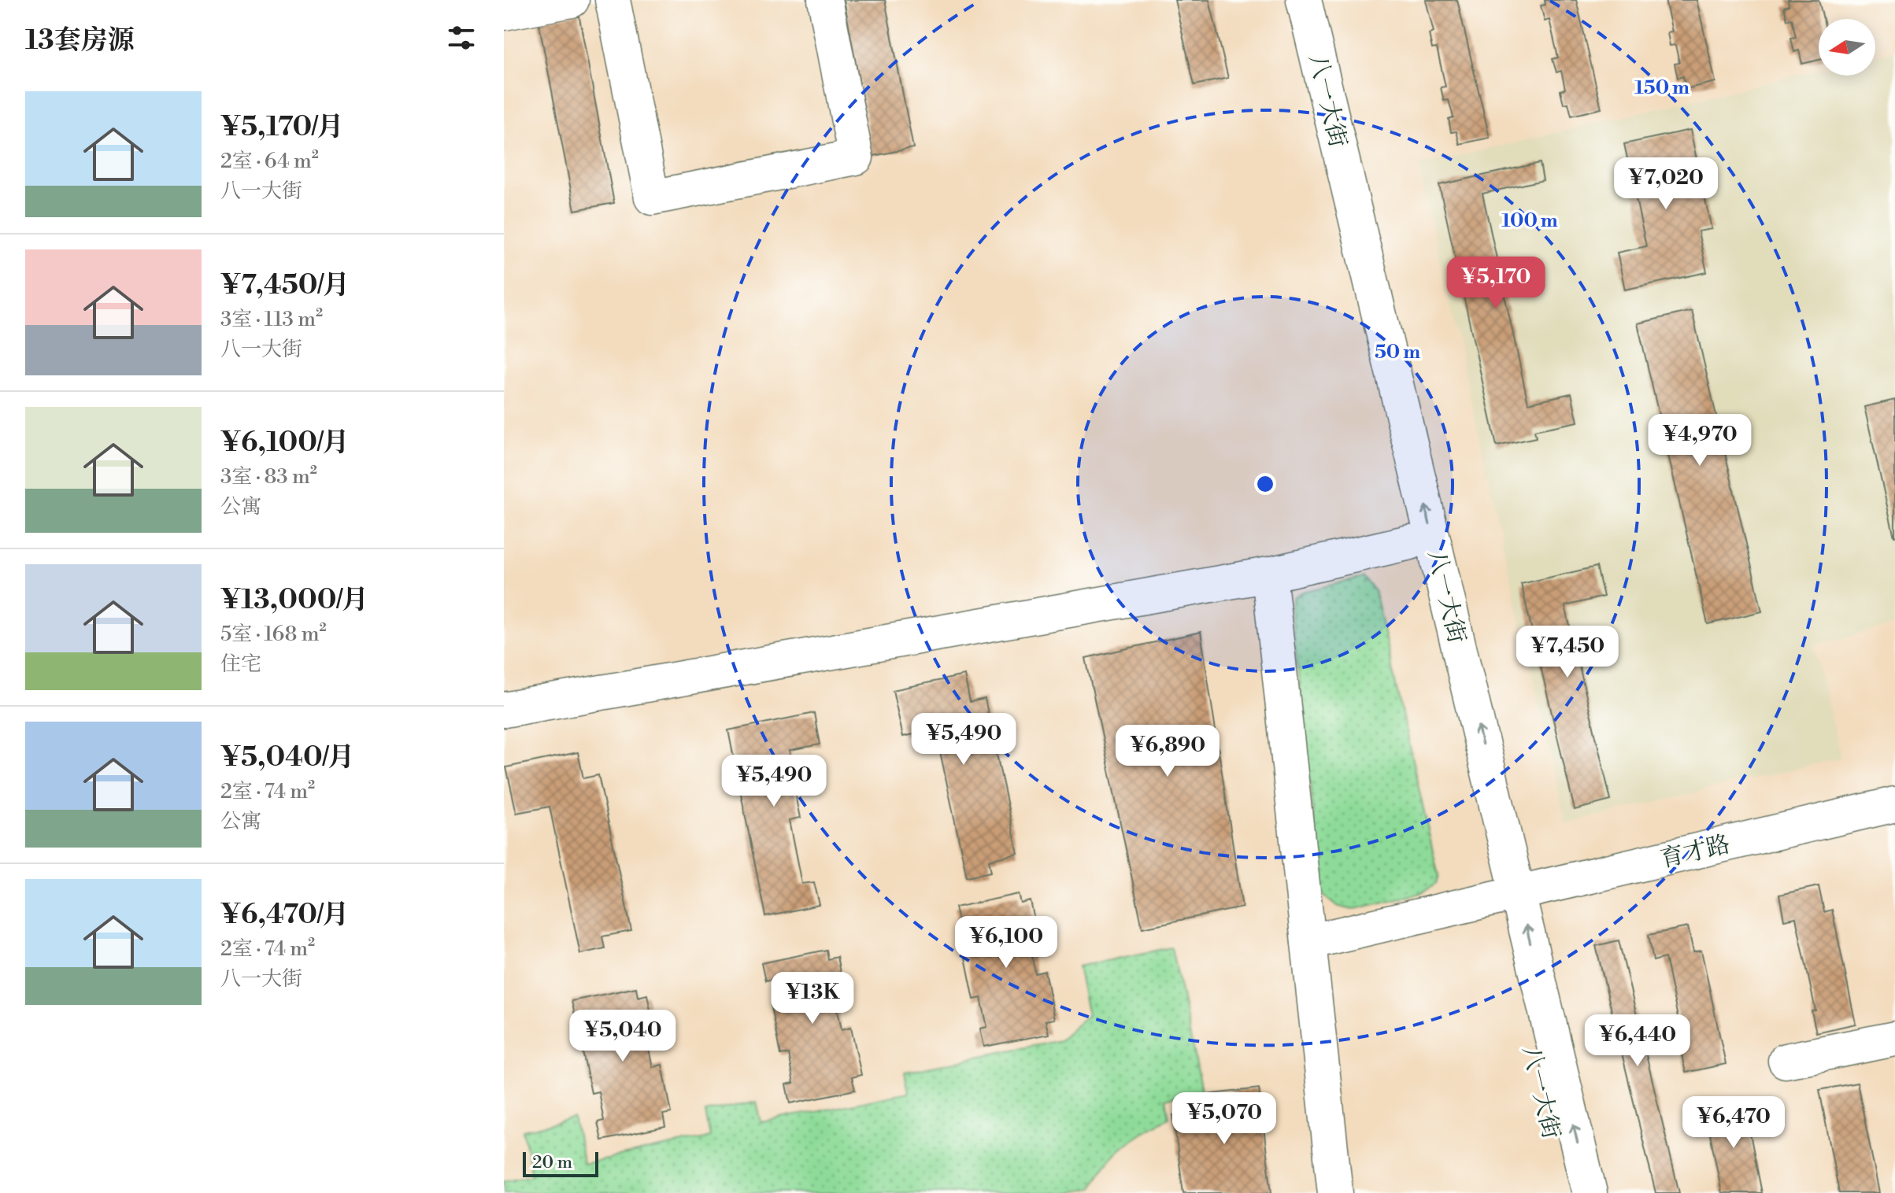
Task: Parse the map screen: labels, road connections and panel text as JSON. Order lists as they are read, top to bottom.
{
  "streets": {
    "street": ["八一大街", "育才路"]
  },
  "crossings": [
    ["八一大街", "育才路"]
  ],
  "scale_bar": "20 m",
  "north": "left",
  "page": {
    "heading": "13套房源",
    "list": [
      {
        "name": "¥5,170/月",
        "note": "2室 · 64 m² · 八一大街"
      },
      {
        "name": "¥7,450/月",
        "note": "3室 · 113 m² · 八一大街"
      },
      {
        "name": "¥6,100/月",
        "note": "3室 · 83 m² · 公寓"
      },
      {
        "name": "¥13,000/月",
        "note": "5室 · 168 m² · 住宅"
      },
      {
        "name": "¥5,040/月",
        "note": "2室 · 74 m² · 公寓"
      },
      {
        "name": "¥6,470/月",
        "note": "2室 · 74 m² · 八一大街"
      }
    ],
    "price": [
      "¥7,020",
      "¥5,170",
      "¥4,970",
      "¥7,450",
      "¥5,490",
      "¥6,890",
      "¥5,490",
      "¥6,100",
      "¥13K",
      "¥5,040",
      "¥6,440",
      "¥5,070",
      "¥6,470"
    ],
    "scale": "20 m"
  },
  "rings": ["150 m", "100 m", "50 m"]
}
